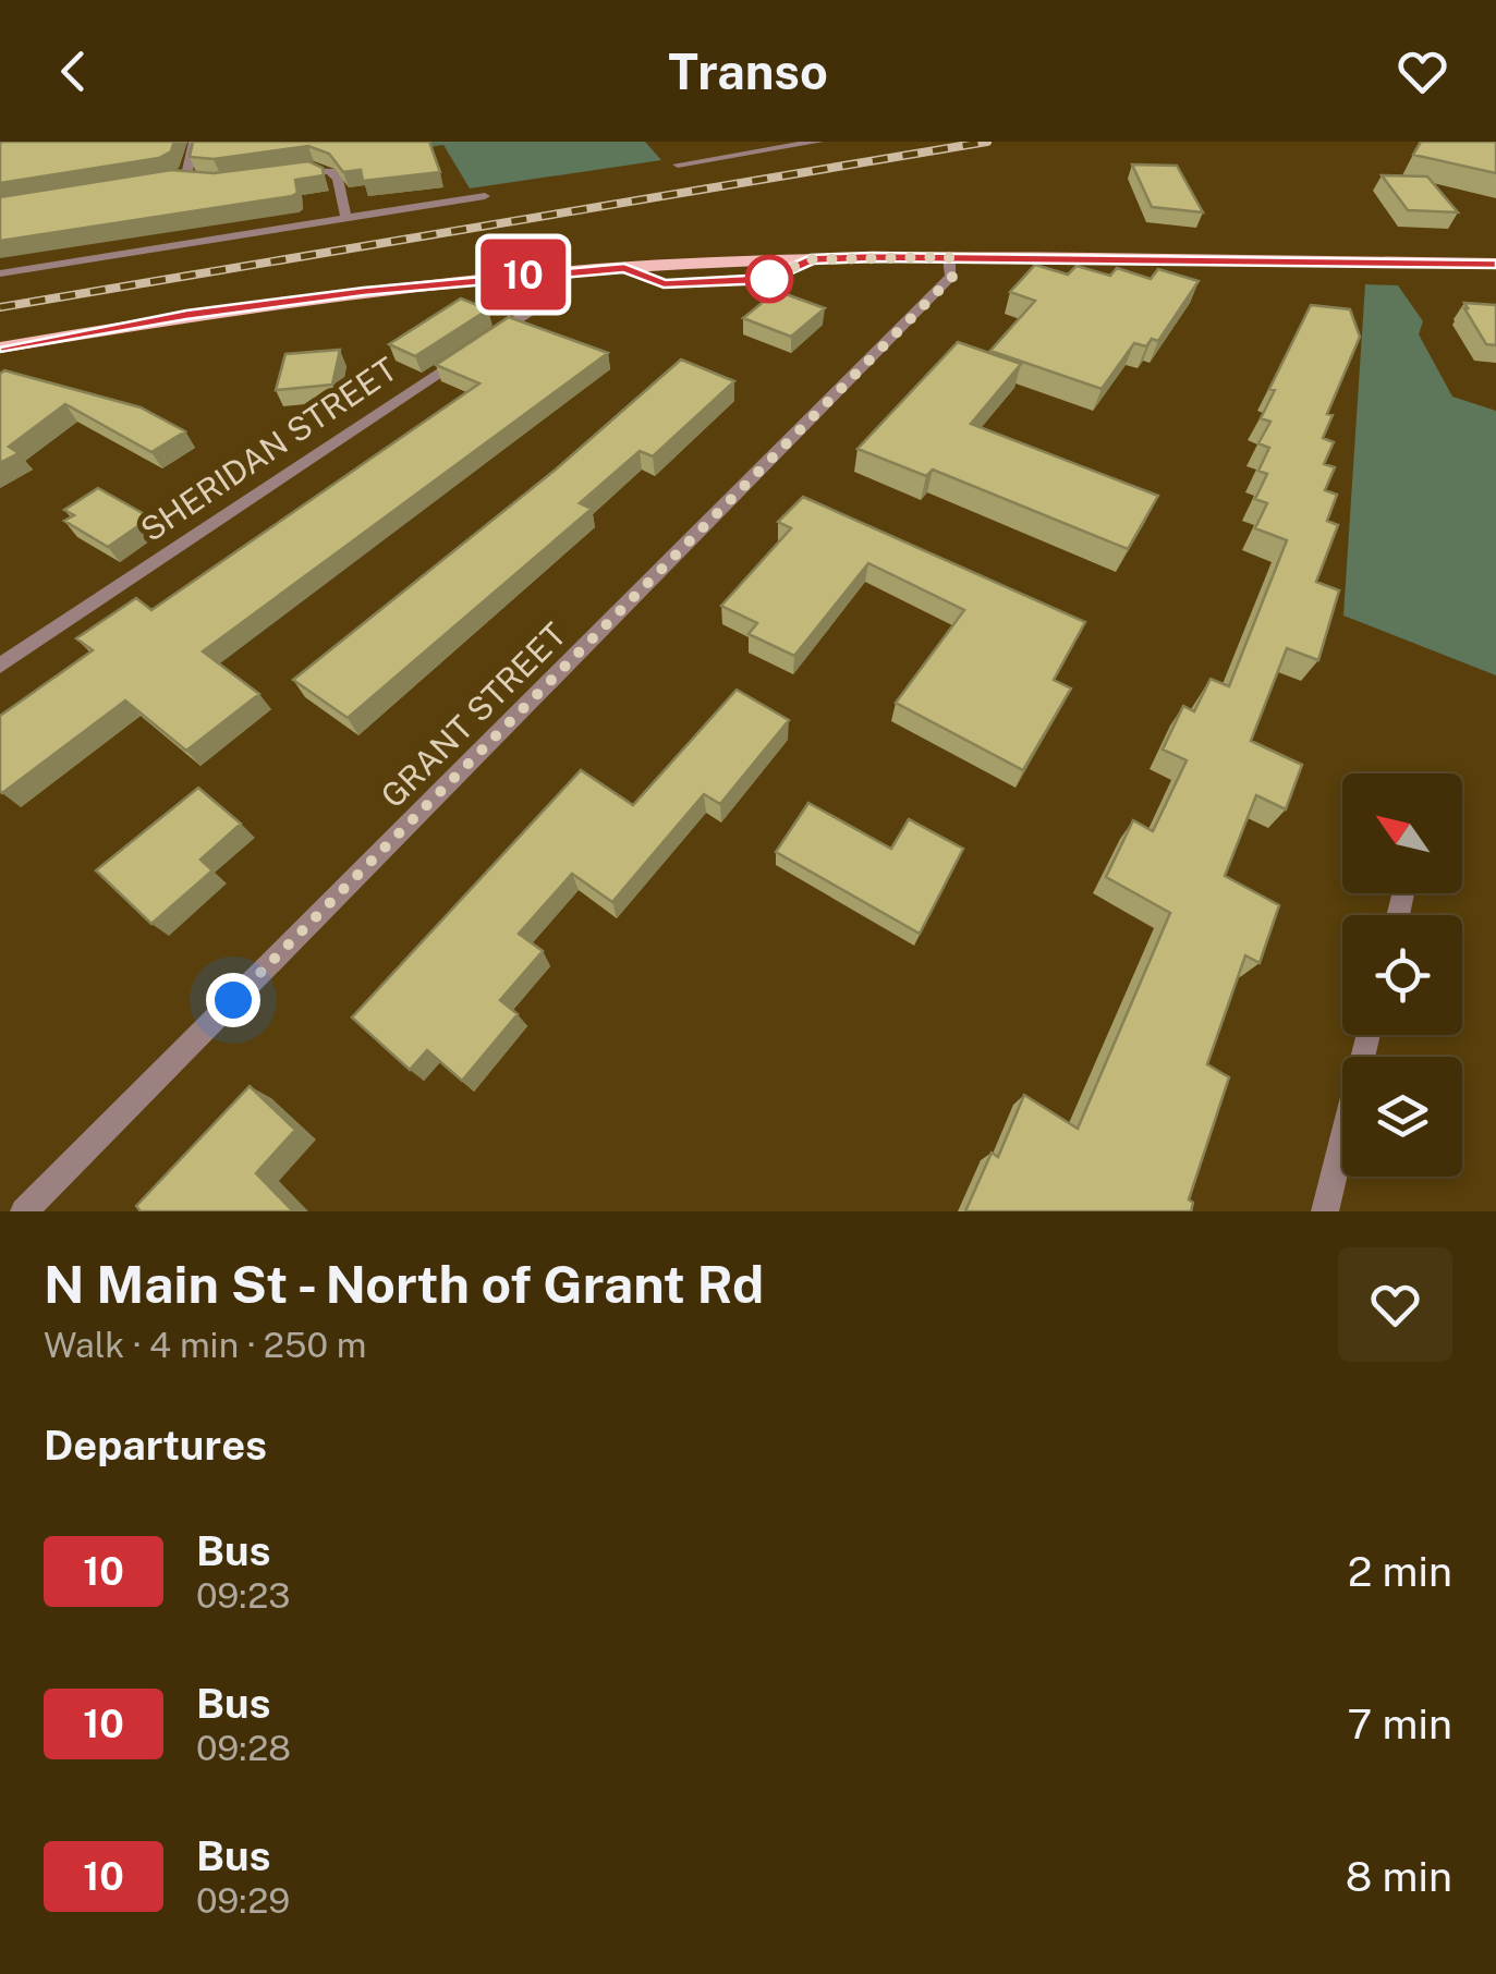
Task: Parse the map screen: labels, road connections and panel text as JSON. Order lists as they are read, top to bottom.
{
  "streets": {
    "street": ["SHERIDAN STREET", "GRANT STREET"]
  },
  "lines": ["bus line 10"],
  "north": "top left",
  "page": {
    "header": "Transo",
    "on_map": "10",
    "heading": [
      ["N Main St - North of Grant Rd", "Walk · 4 min · 250 m"],
      "Departures"
    ],
    "list": [
      {
        "mark": "10",
        "name": "Bus",
        "note": "09:23",
        "value": "2 min"
      },
      {
        "mark": "10",
        "name": "Bus",
        "note": "09:28",
        "value": "7 min"
      },
      {
        "mark": "10",
        "name": "Bus",
        "note": "09:29",
        "value": "8 min"
      }
    ]
  }
}
